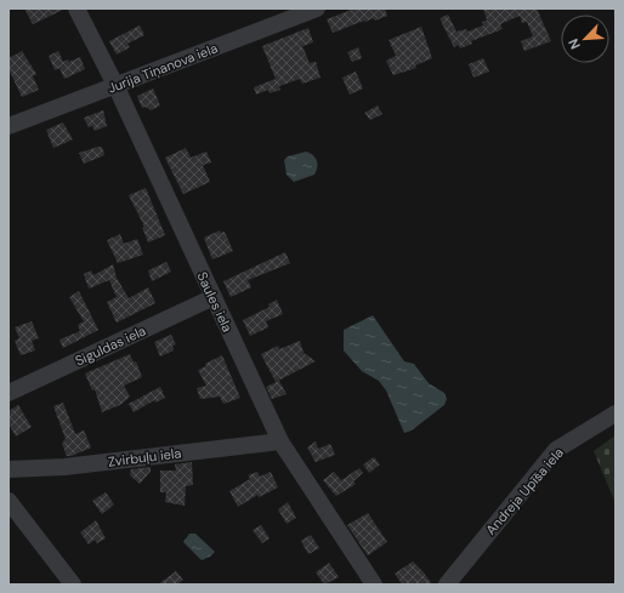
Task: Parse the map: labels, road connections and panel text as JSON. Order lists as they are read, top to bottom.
{
  "streets": {
    "street": [
      "Jurija Tiņanova iela",
      "Saules iela",
      "Siguldas iela",
      "Zvirbuļu iela",
      "Andreja Upīša iela"
    ]
  },
  "crossings": [
    ["Jurija Tiņanova iela", "Saules iela"],
    ["Saules iela", "Siguldas iela"],
    ["Saules iela", "Zvirbuļu iela"]
  ],
  "north": "bottom left"
}
